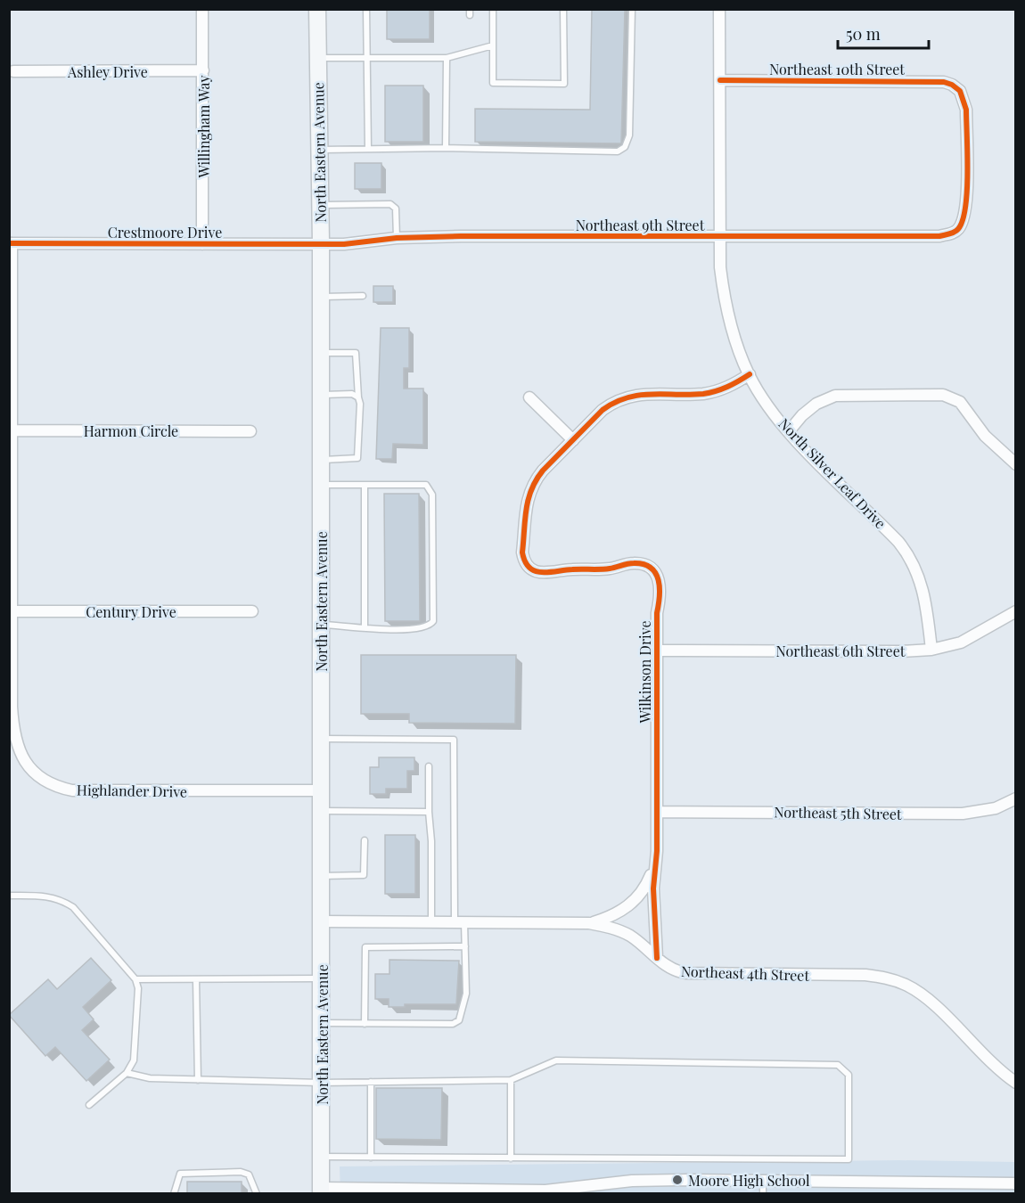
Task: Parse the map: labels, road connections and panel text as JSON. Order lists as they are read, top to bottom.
{
  "streets": {
    "main road": ["North Eastern Avenue"],
    "street": [
      "Northeast 10th Street",
      "Ashley Drive",
      "Willingham Way",
      "Northeast 9th Street",
      "Crestmoore Drive",
      "Harmon Circle",
      "North Silver Leaf Drive",
      "Century Drive",
      "Northeast 6th Street",
      "Wilkinson Drive",
      "Highlander Drive",
      "Northeast 5th Street",
      "Northeast 4th Street"
    ]
  },
  "crossings": [
    ["Northeast 10th Street", "Northeast 9th Street"],
    ["Northeast 10th Street", "North Silver Leaf Drive"],
    ["Ashley Drive", "Willingham Way"],
    ["Willingham Way", "Crestmoore Drive"],
    ["North Eastern Avenue", "Northeast 9th Street"],
    ["North Eastern Avenue", "Crestmoore Drive"],
    ["North Eastern Avenue", "Highlander Drive"],
    ["North Eastern Avenue", "Northeast 4th Street"],
    ["Northeast 9th Street", "Crestmoore Drive"],
    ["Northeast 9th Street", "North Silver Leaf Drive"],
    ["Crestmoore Drive", "Highlander Drive"],
    ["Harmon Circle", "Highlander Drive"],
    ["North Silver Leaf Drive", "Northeast 6th Street"],
    ["North Silver Leaf Drive", "Wilkinson Drive"],
    ["Century Drive", "Highlander Drive"],
    ["Northeast 6th Street", "Wilkinson Drive"],
    ["Wilkinson Drive", "Northeast 5th Street"],
    ["Wilkinson Drive", "Northeast 4th Street"]
  ],
  "places": ["Moore High School"],
  "scale_bar": "50 m"
}
